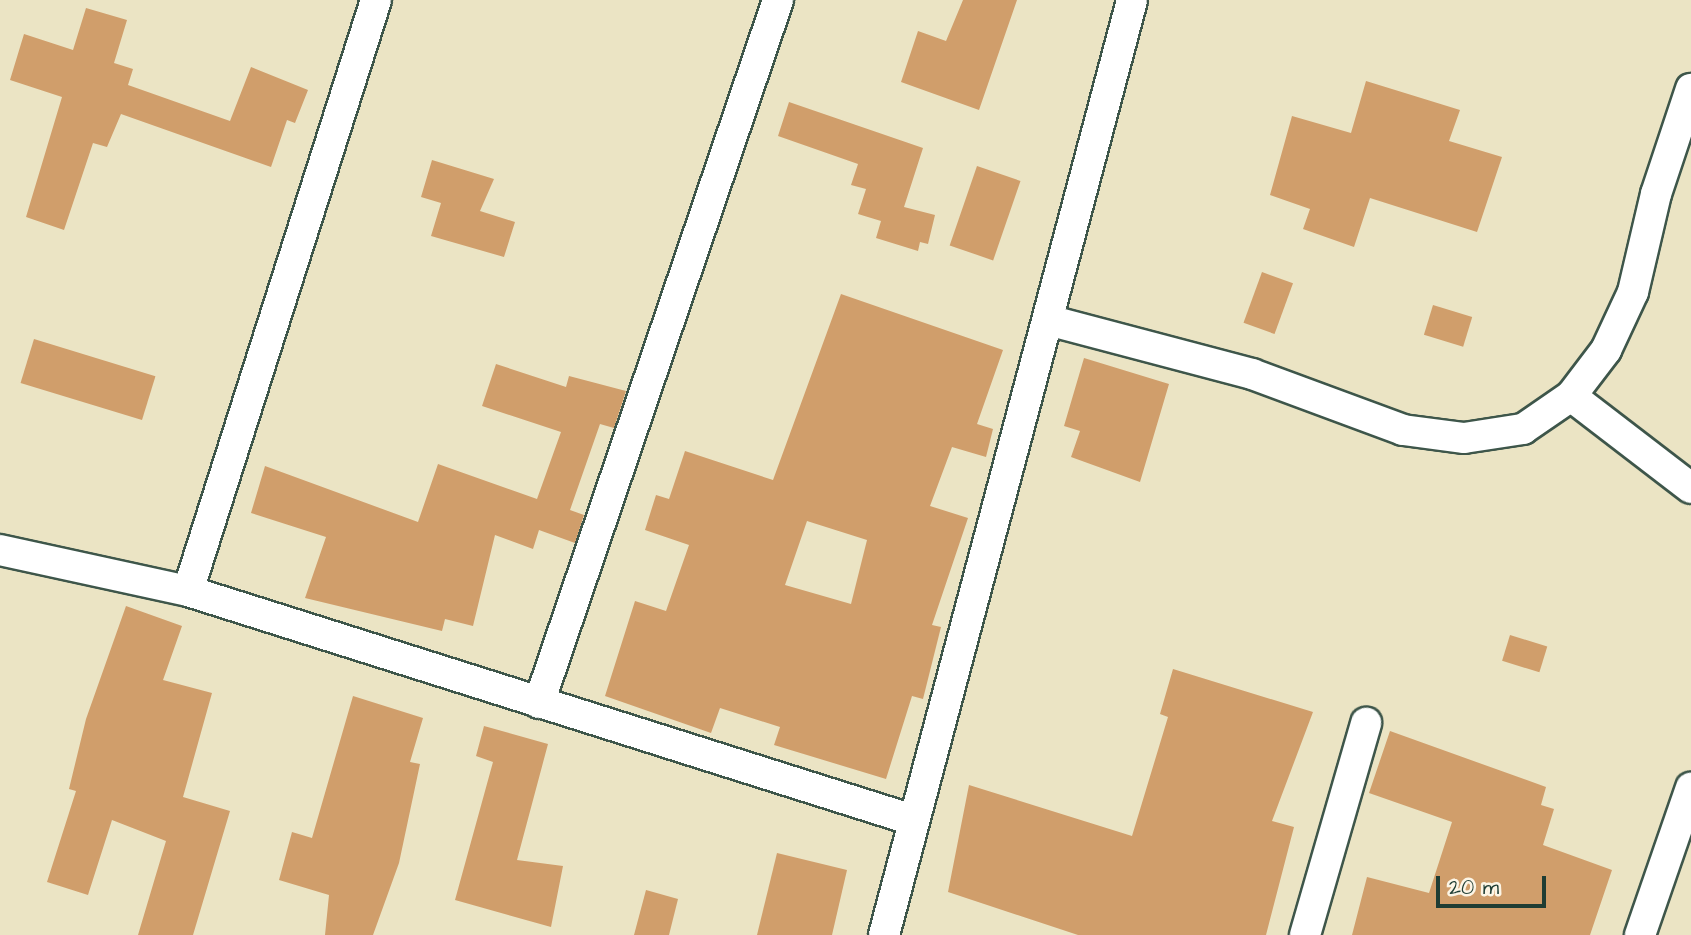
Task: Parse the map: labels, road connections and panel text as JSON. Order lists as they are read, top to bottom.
{
  "scale_bar": "20 m"
}
